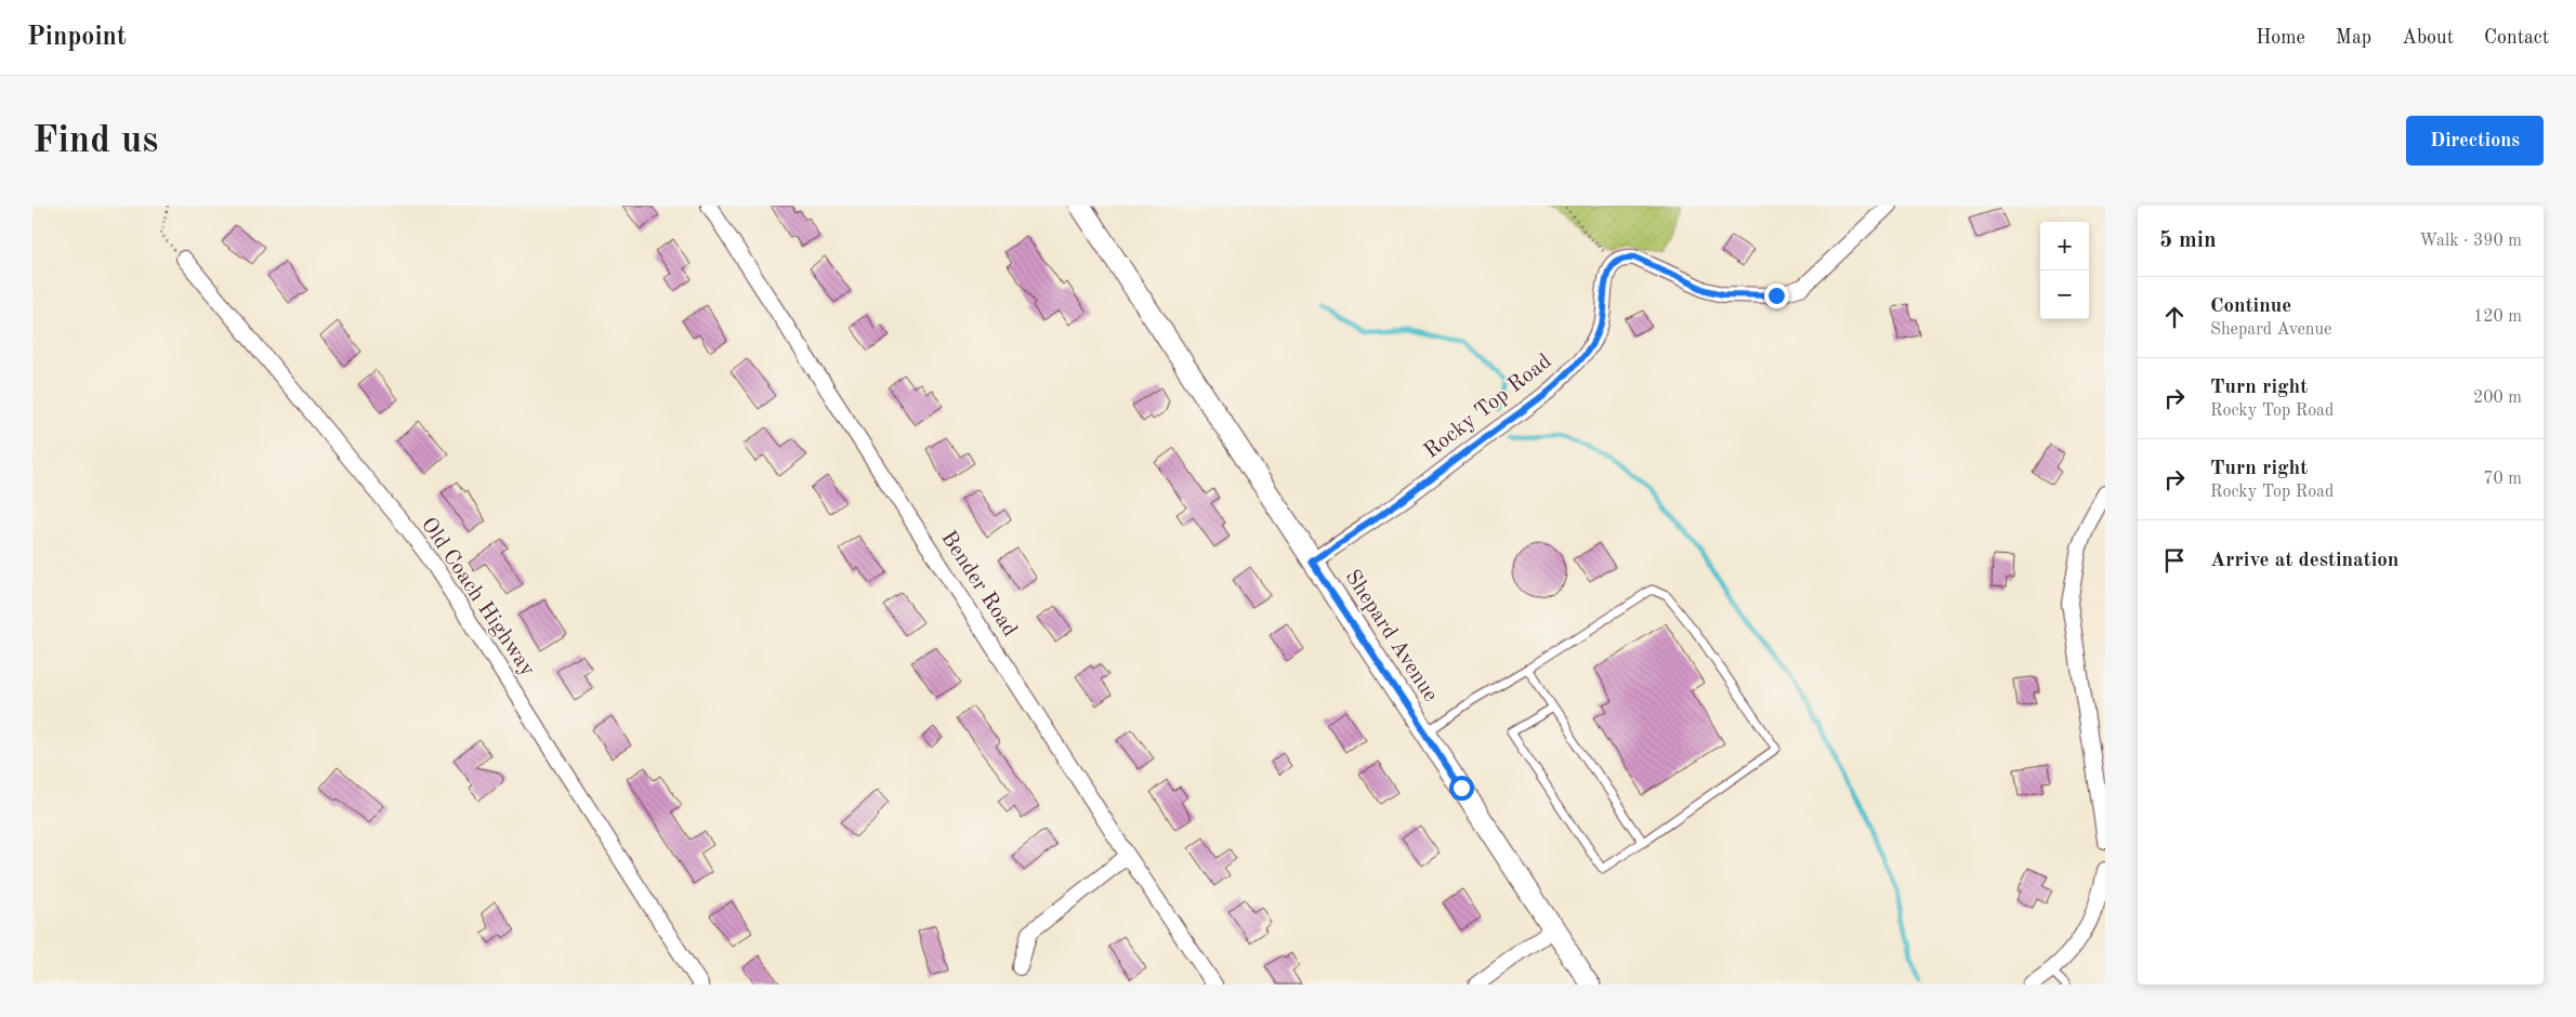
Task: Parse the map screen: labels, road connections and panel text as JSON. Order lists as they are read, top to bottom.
{
  "streets": {
    "main road": ["Shepard Avenue"],
    "street": ["Rocky Top Road", "Bender Road", "Old Coach Highway"]
  },
  "crossings": [
    ["Rocky Top Road", "Shepard Avenue"]
  ],
  "page": {
    "header": "Pinpoint",
    "nav": [
      "Home",
      "Map",
      "About",
      "Contact"
    ],
    "buttons": "Directions",
    "title": "Find us",
    "heading": ["5 min", "Walk · 390 m"],
    "map_buttons": ["+", "−"],
    "list": [
      ["Continue", "Shepard Avenue", "120 m"],
      ["Turn right", "Rocky Top Road", "200 m"],
      ["Turn right", "Rocky Top Road", "70 m"],
      "Arrive at destination"
    ]
  }
}
